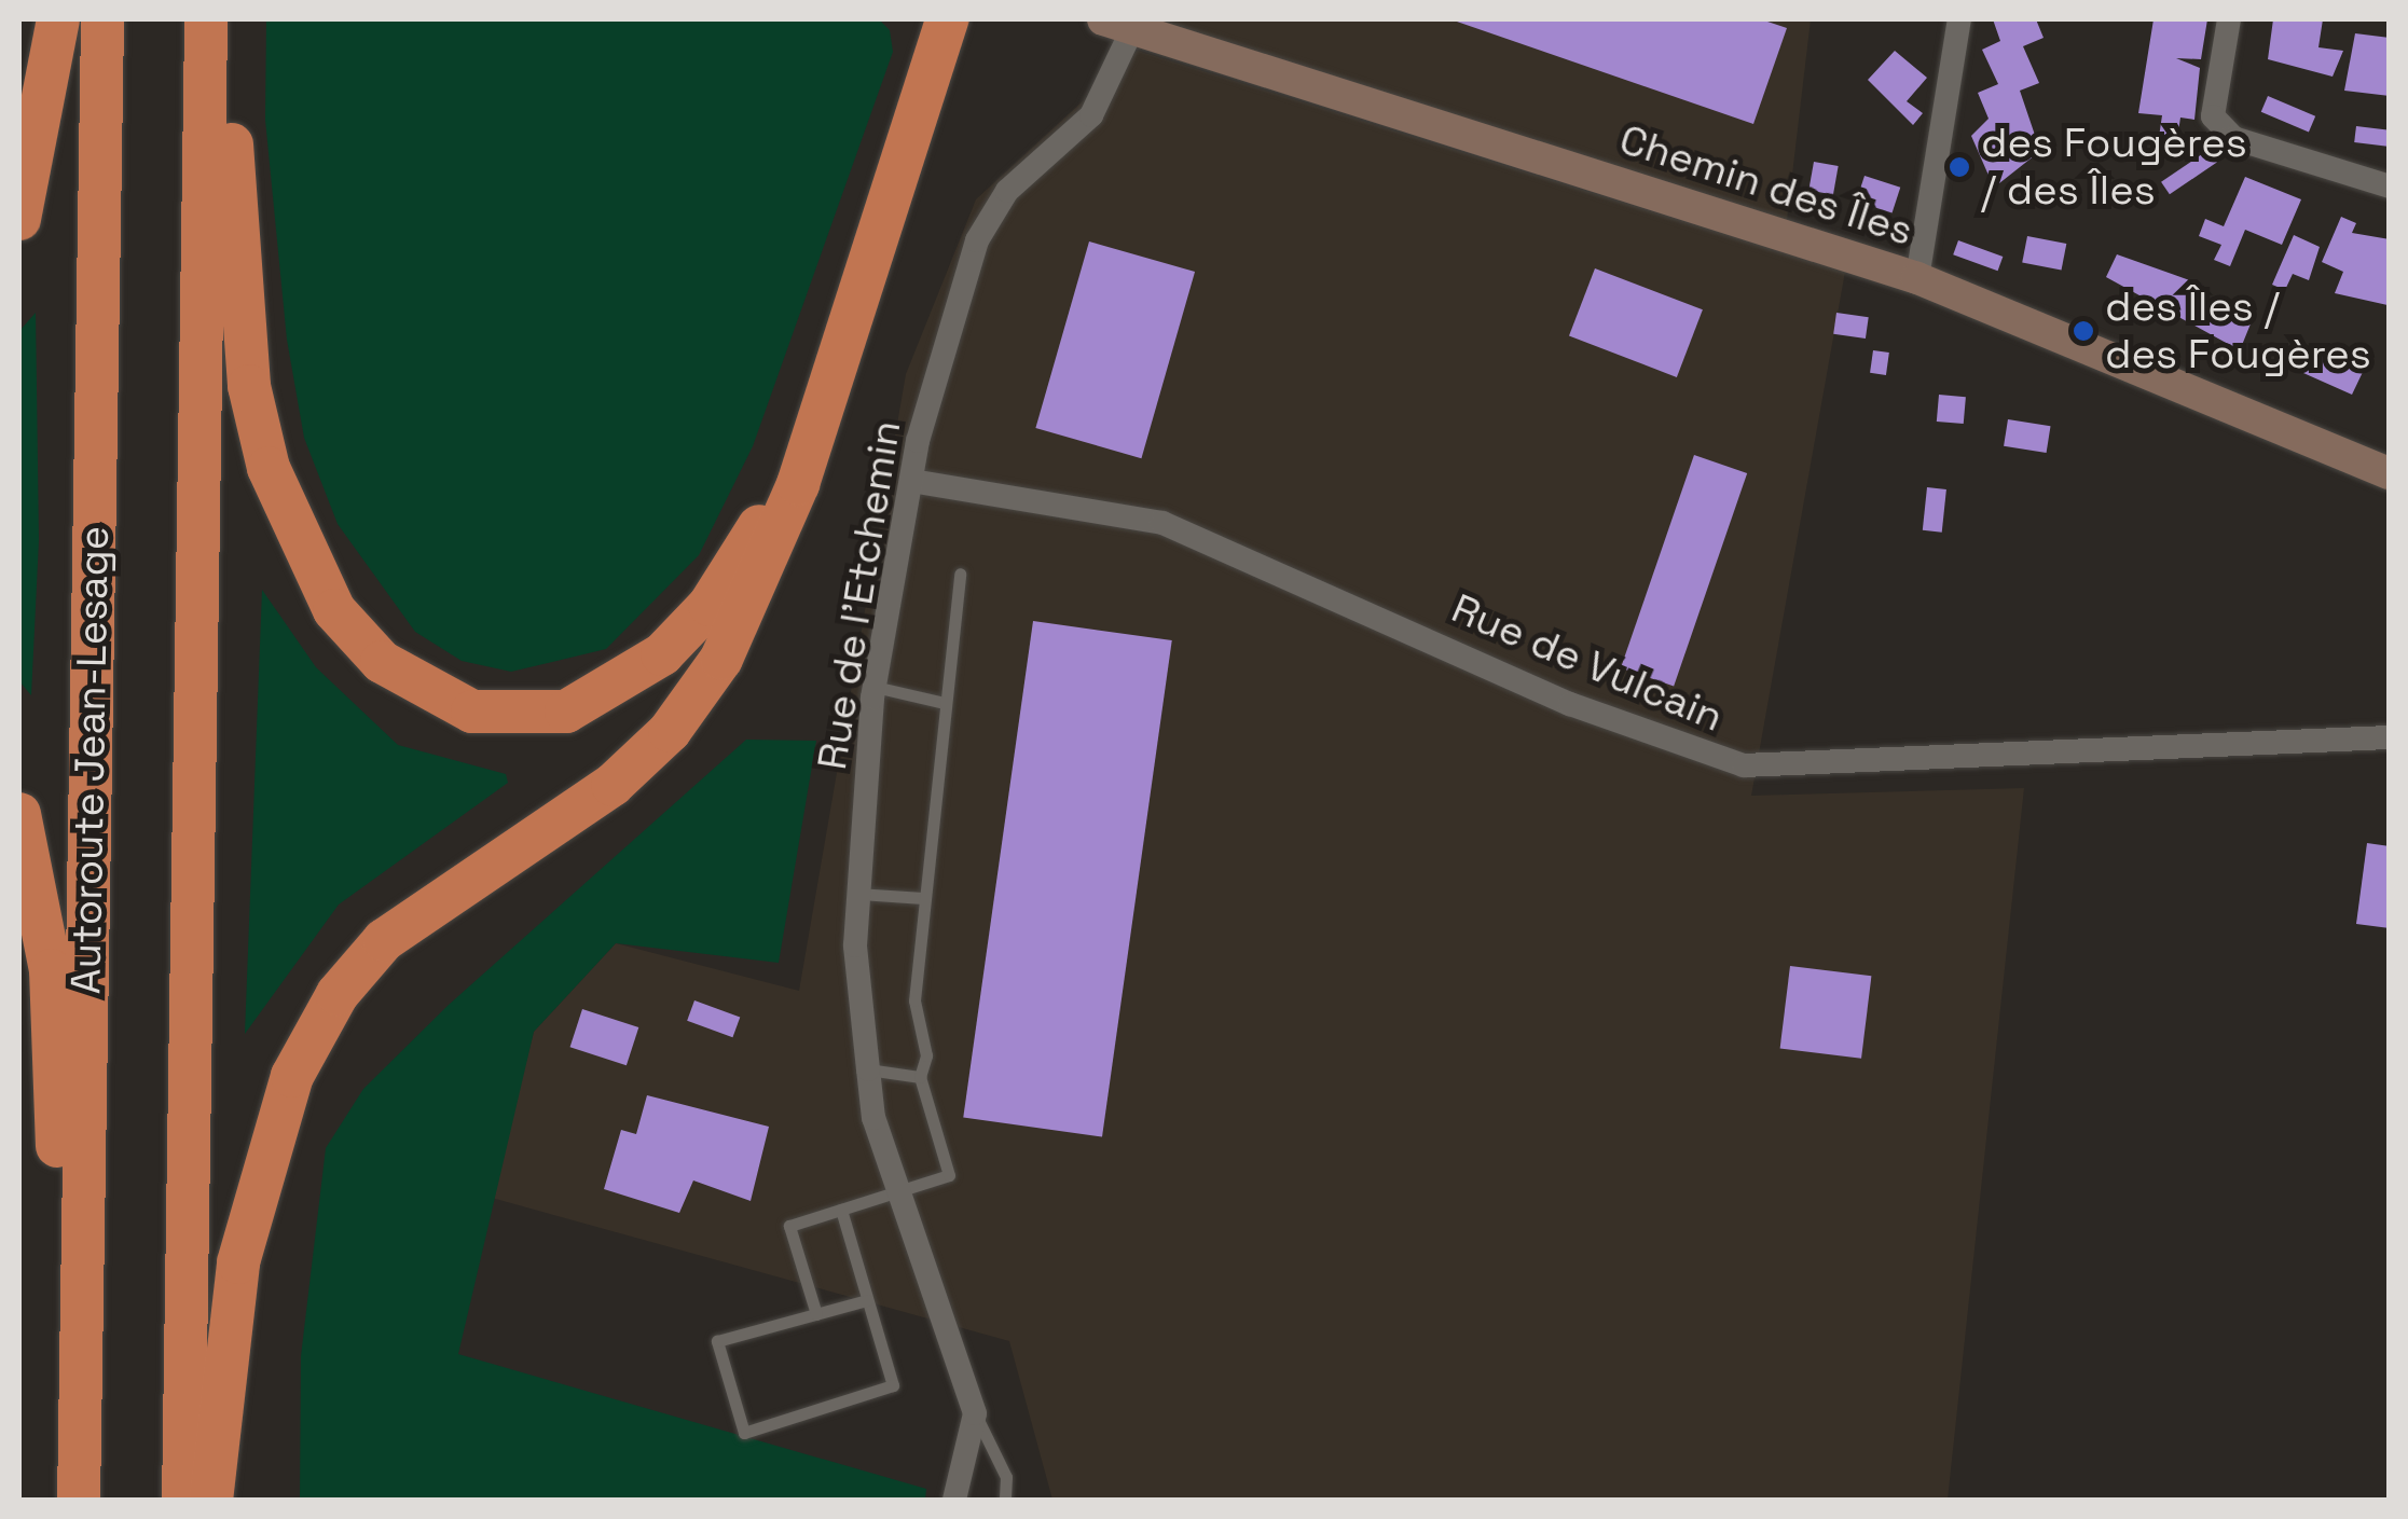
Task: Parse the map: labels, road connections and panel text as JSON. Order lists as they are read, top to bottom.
{
  "streets": {
    "highway": ["Autoroute Jean-Lesage"],
    "street": ["Chemin des Îles", "Rue de l'Etchemin", "Rue de Vulcain"]
  },
  "crossings": [
    ["Chemin des Îles", "Rue de l'Etchemin"],
    ["Rue de l'Etchemin", "Rue de Vulcain"]
  ],
  "places": ["des Fougères / des Îles", "des Îles / des Fougères"]
}
